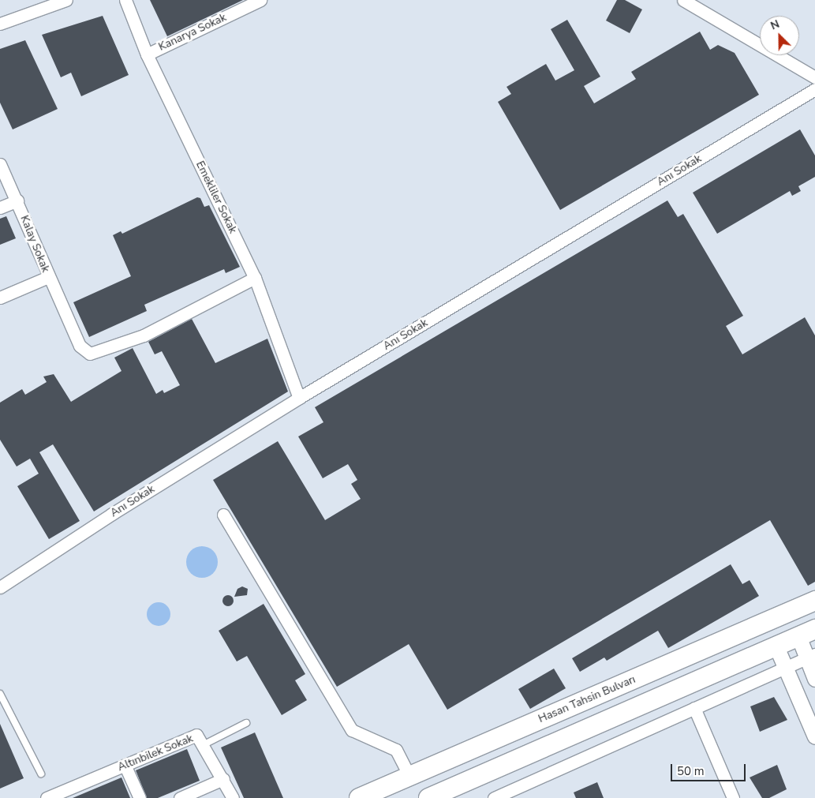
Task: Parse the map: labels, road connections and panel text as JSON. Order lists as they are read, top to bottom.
{
  "streets": {
    "main road": ["Hasan Tahsin Bulvarı"],
    "street": [
      "Kanarya Sokak",
      "Anı Sokak",
      "Emekliler Sokak",
      "Kalay Sokak",
      "Altınbilek Sokak"
    ]
  },
  "crossings": [
    ["Kanarya Sokak", "Emekliler Sokak"],
    ["Anı Sokak", "Emekliler Sokak"]
  ],
  "scale_bar": "50 m",
  "north": "top left"
}
